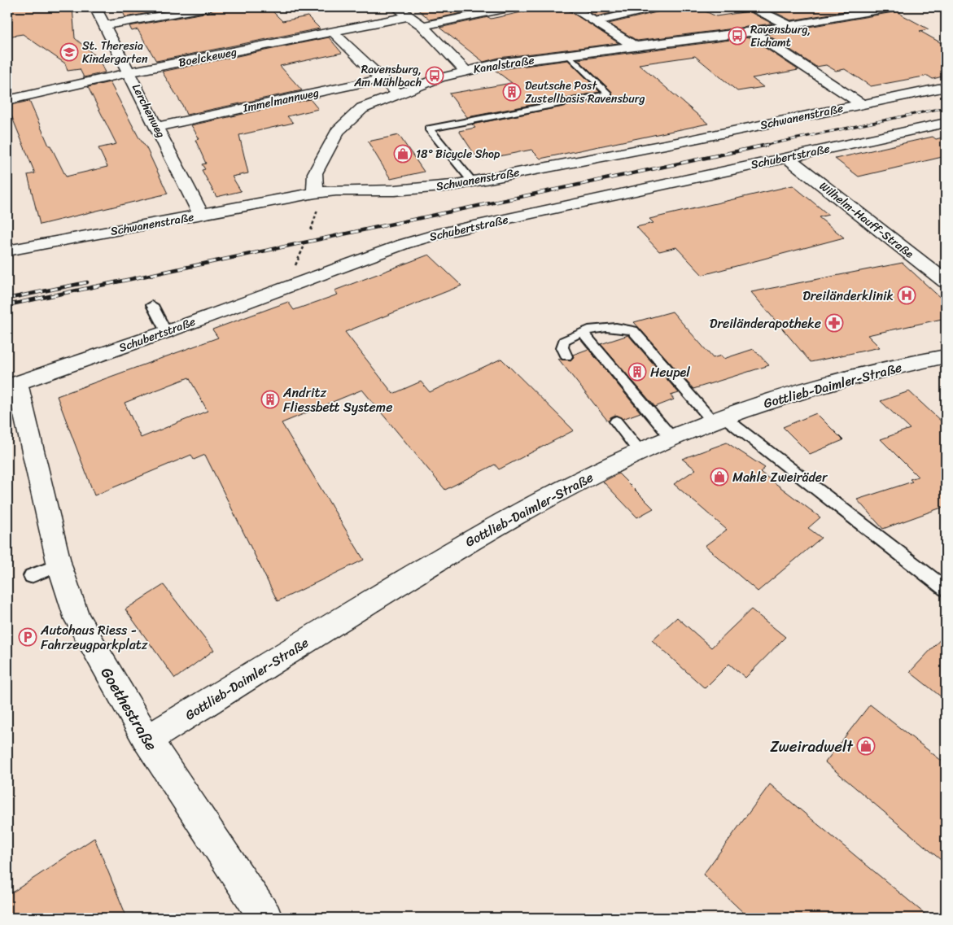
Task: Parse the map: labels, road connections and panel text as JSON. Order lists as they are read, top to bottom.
{
  "streets": {
    "street": [
      "Boelckeweg",
      "Kanalstraße",
      "Immelmannweg",
      "Lerchenweg",
      "Schwanenstraße",
      "Schubertstraße",
      "Wilhelm-Hauff-Straße",
      "Gottlieb-Daimler-Straße",
      "Goethestraße"
    ]
  },
  "crossings": [
    ["Boelckeweg", "Lerchenweg"],
    ["Kanalstraße", "Schwanenstraße"],
    ["Immelmannweg", "Lerchenweg"],
    ["Lerchenweg", "Schwanenstraße"],
    ["Schubertstraße", "Wilhelm-Hauff-Straße"],
    ["Schubertstraße", "Goethestraße"],
    ["Gottlieb-Daimler-Straße", "Goethestraße"]
  ],
  "places": {
    "bus stop": ["Ravensburg, Eichamt", "Ravensburg, Am Mühlbach"],
    "school or university": ["St. Theresia Kindergarten"],
    "building": ["Deutsche Post Zustellbasis Ravensburg", "Heupel", "Andritz Fliessbett Systeme"],
    "shop": ["18° Bicycle Shop", "Mahle Zweiräder", "Zweiradwelt"],
    "hospital": ["Dreiländerklinik"],
    "pharmacy": ["Dreiländerapotheke"],
    "parking": ["Autohaus Riess - Fahrzeugparkplatz"]
  }
}
